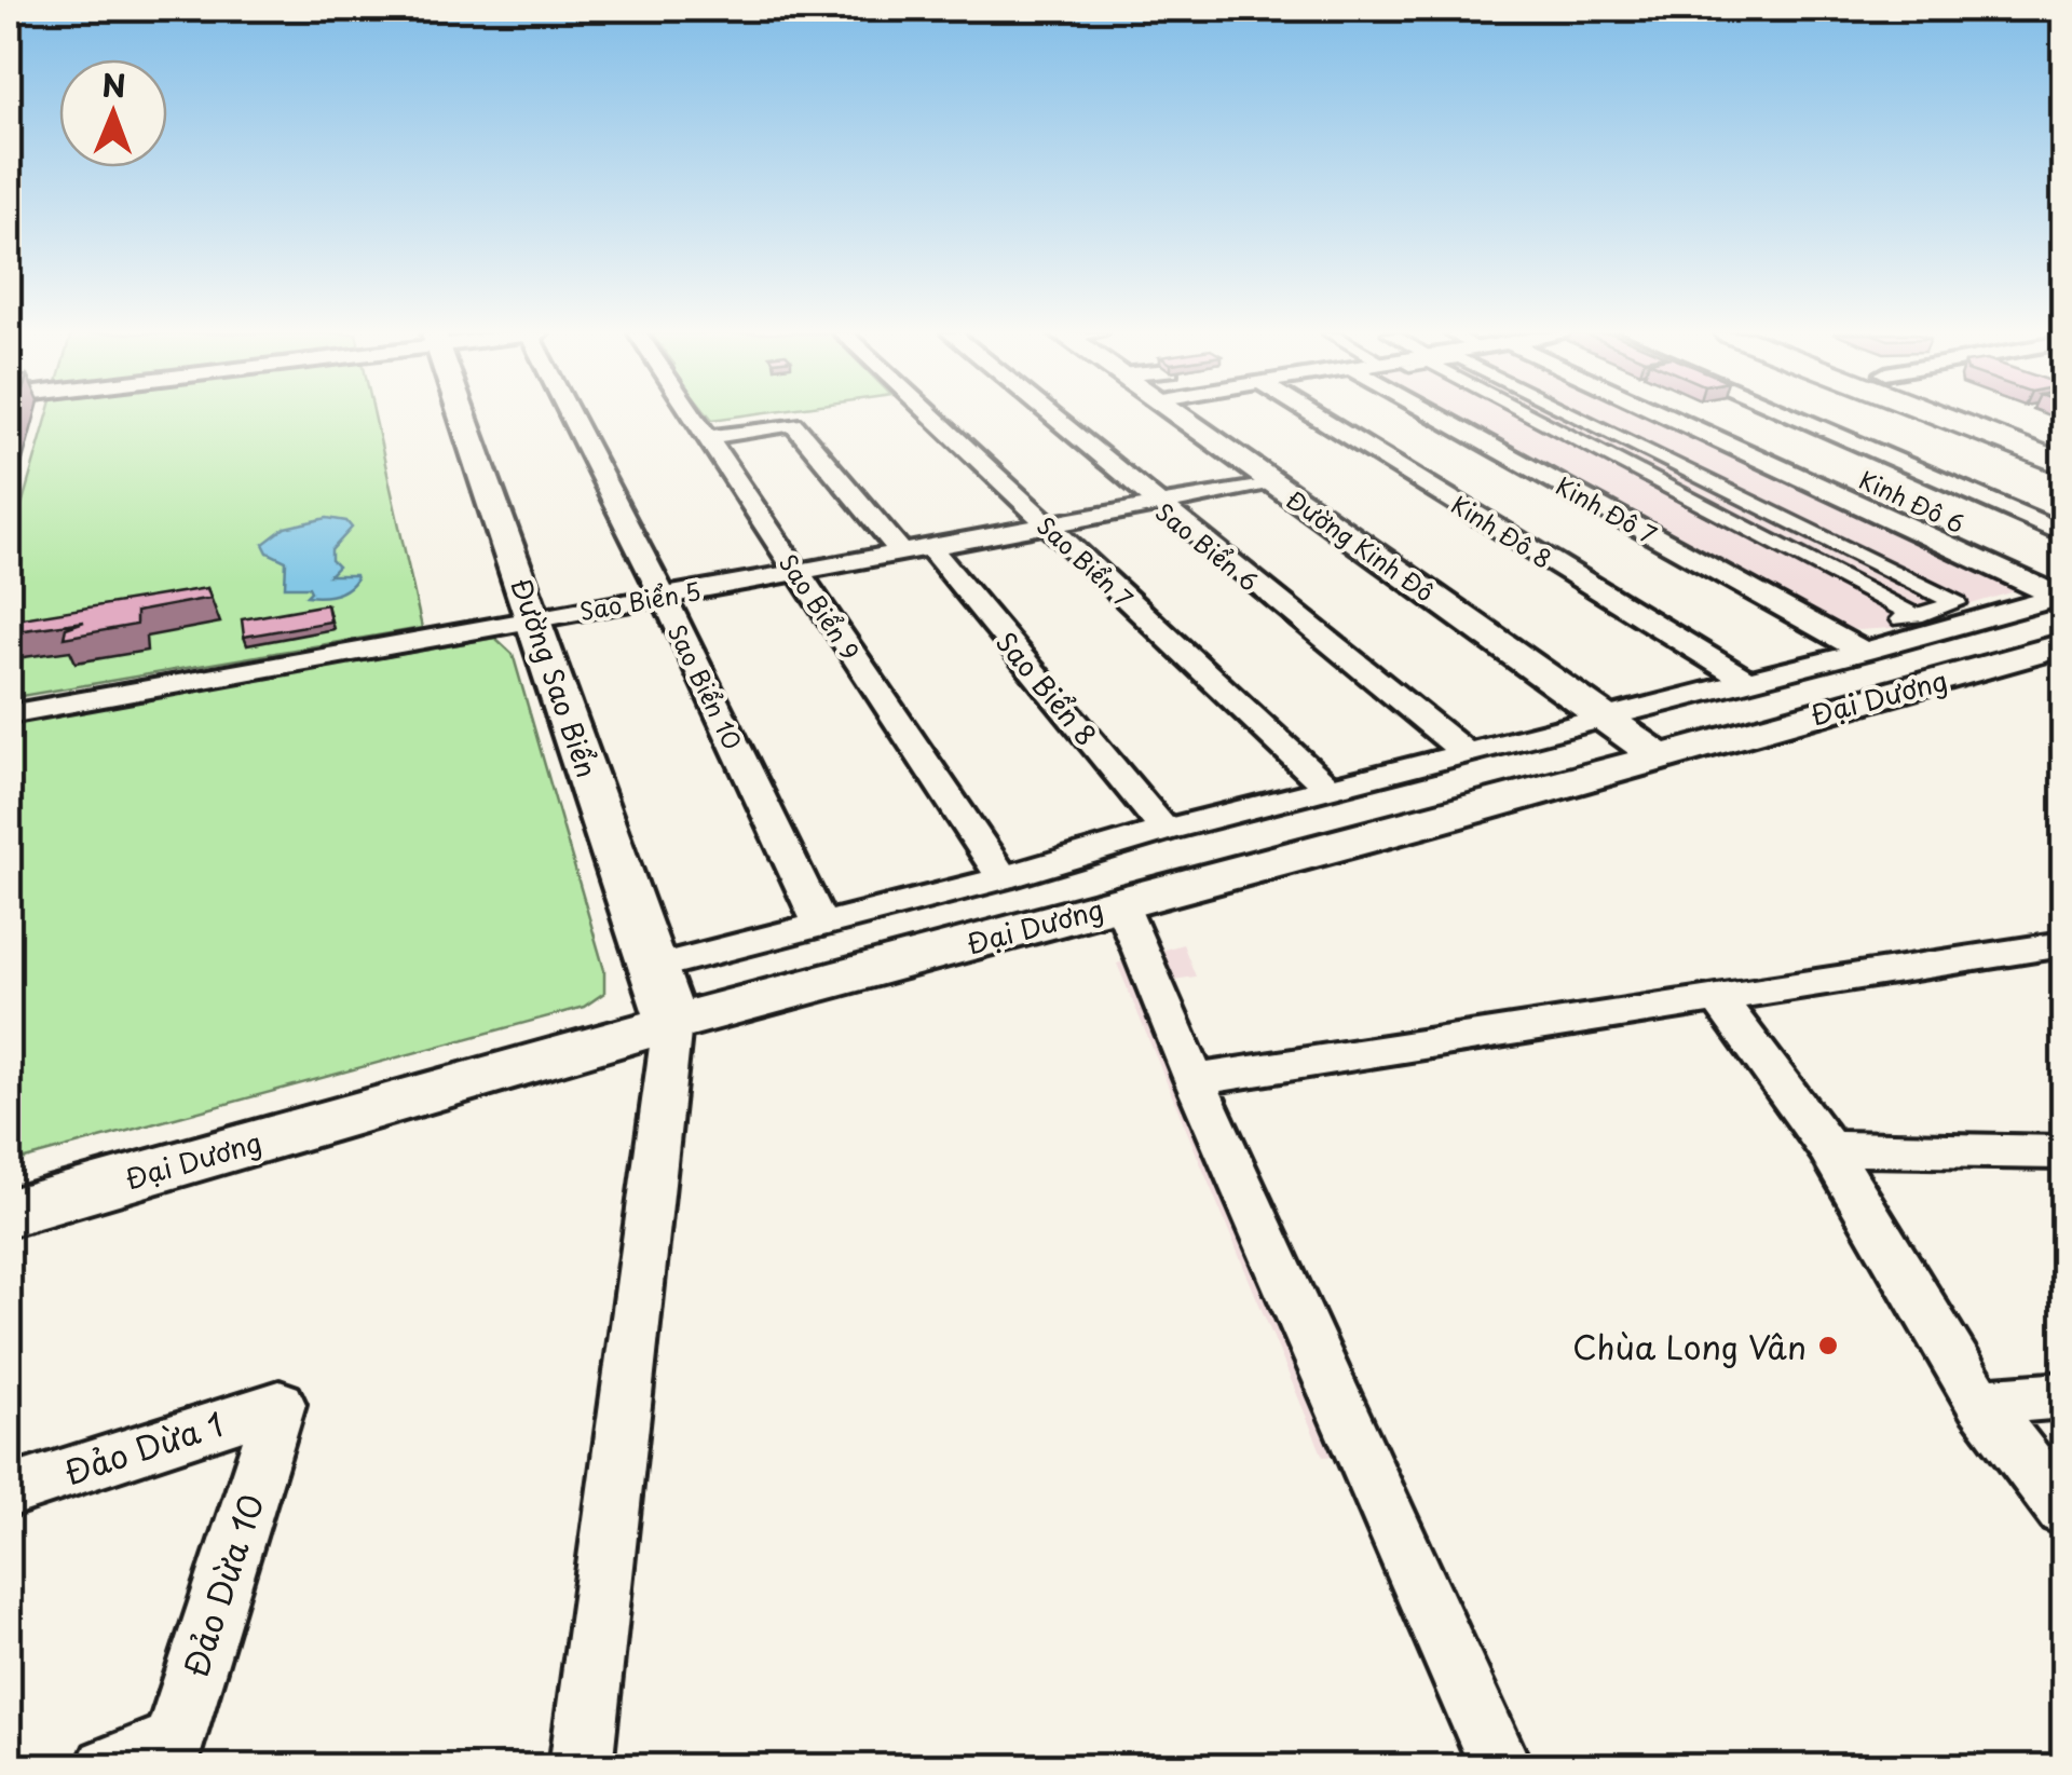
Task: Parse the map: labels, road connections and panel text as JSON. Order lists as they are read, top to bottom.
{
  "streets": {
    "street": [
      "Kinh Đô 6",
      "Kinh Đô 7",
      "Kinh Đô 8",
      "Đường Kinh Đô",
      "Sao Biển 6",
      "Sao Biển 7",
      "Sao Biển 5",
      "Sao Biển 9",
      "Đường Sao Biển",
      "Sao Biển 10",
      "Sao Biển 8",
      "Đại Dương",
      "Đảo Dừa 1",
      "Đảo Dừa 10"
    ]
  },
  "crossings": [
    ["Đường Kinh Đô", "Sao Biển 5"],
    ["Đường Kinh Đô", "Đại Dương"],
    ["Sao Biển 6", "Sao Biển 5"],
    ["Sao Biển 7", "Sao Biển 5"],
    ["Sao Biển 5", "Sao Biển 9"],
    ["Sao Biển 5", "Đường Sao Biển"],
    ["Sao Biển 5", "Sao Biển 10"],
    ["Sao Biển 5", "Sao Biển 8"],
    ["Sao Biển 9", "Sao Biển 8"],
    ["Đường Sao Biển", "Đại Dương"],
    ["Đảo Dừa 1", "Đảo Dừa 10"]
  ],
  "places": ["Chùa Long Vân"],
  "north": "top"
}
